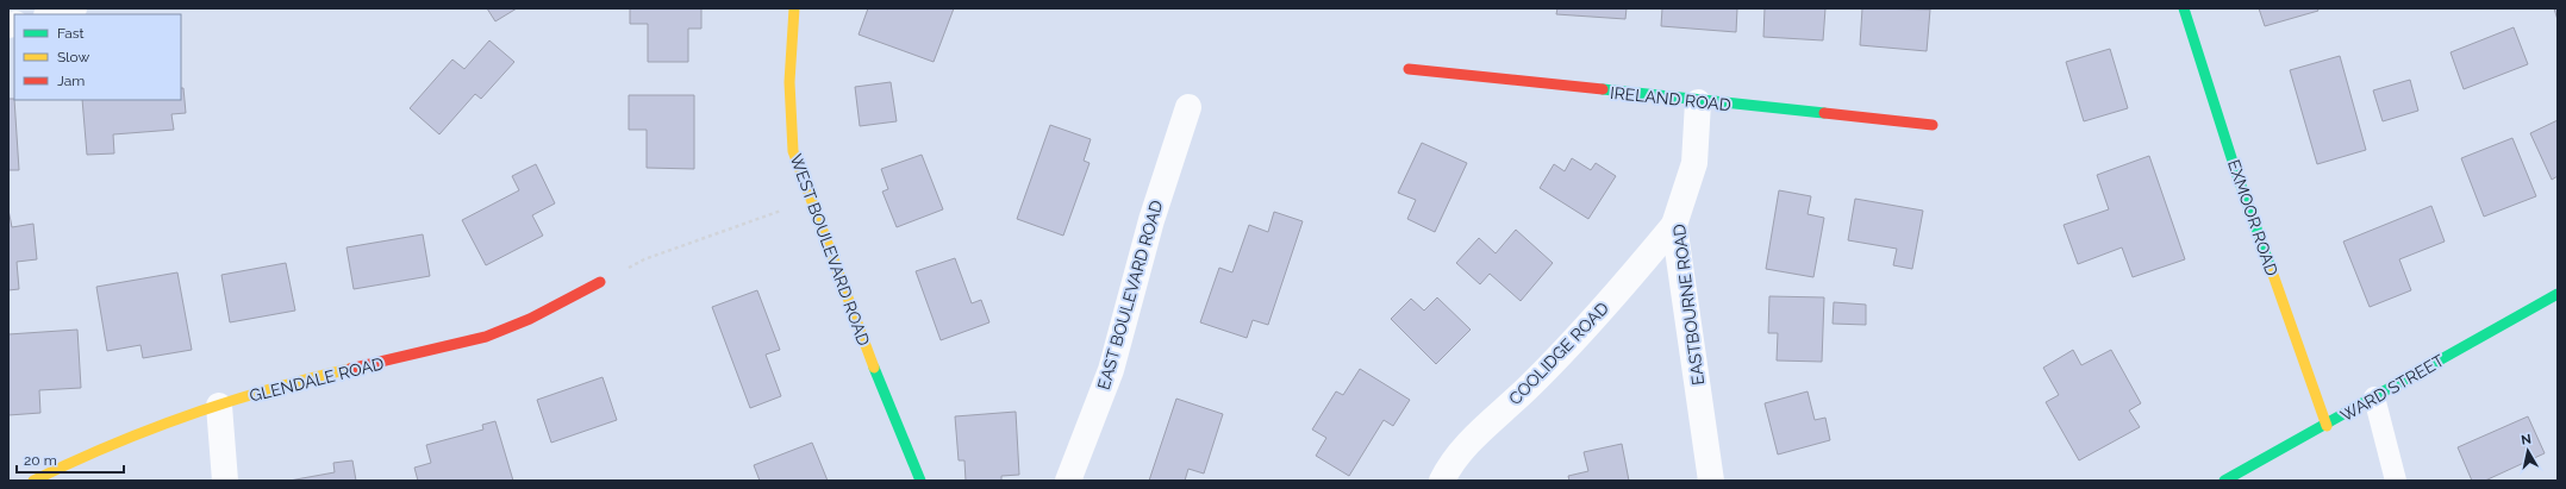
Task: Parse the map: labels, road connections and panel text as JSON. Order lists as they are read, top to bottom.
{
  "streets": {
    "street": [
      "IRELAND ROAD",
      "EXMOOR ROAD",
      "WEST BOULEVARD ROAD",
      "EAST BOULEVARD ROAD",
      "EASTBOURNE ROAD",
      "COOLIDGE ROAD",
      "GLENDALE ROAD",
      "WARD STREET"
    ]
  },
  "crossings": [
    ["IRELAND ROAD", "EASTBOURNE ROAD"],
    ["EXMOOR ROAD", "WARD STREET"],
    ["EASTBOURNE ROAD", "COOLIDGE ROAD"]
  ],
  "legend": ["Fast", "Slow", "Jam"],
  "scale_bar": "20 m",
  "north": "top"
}
